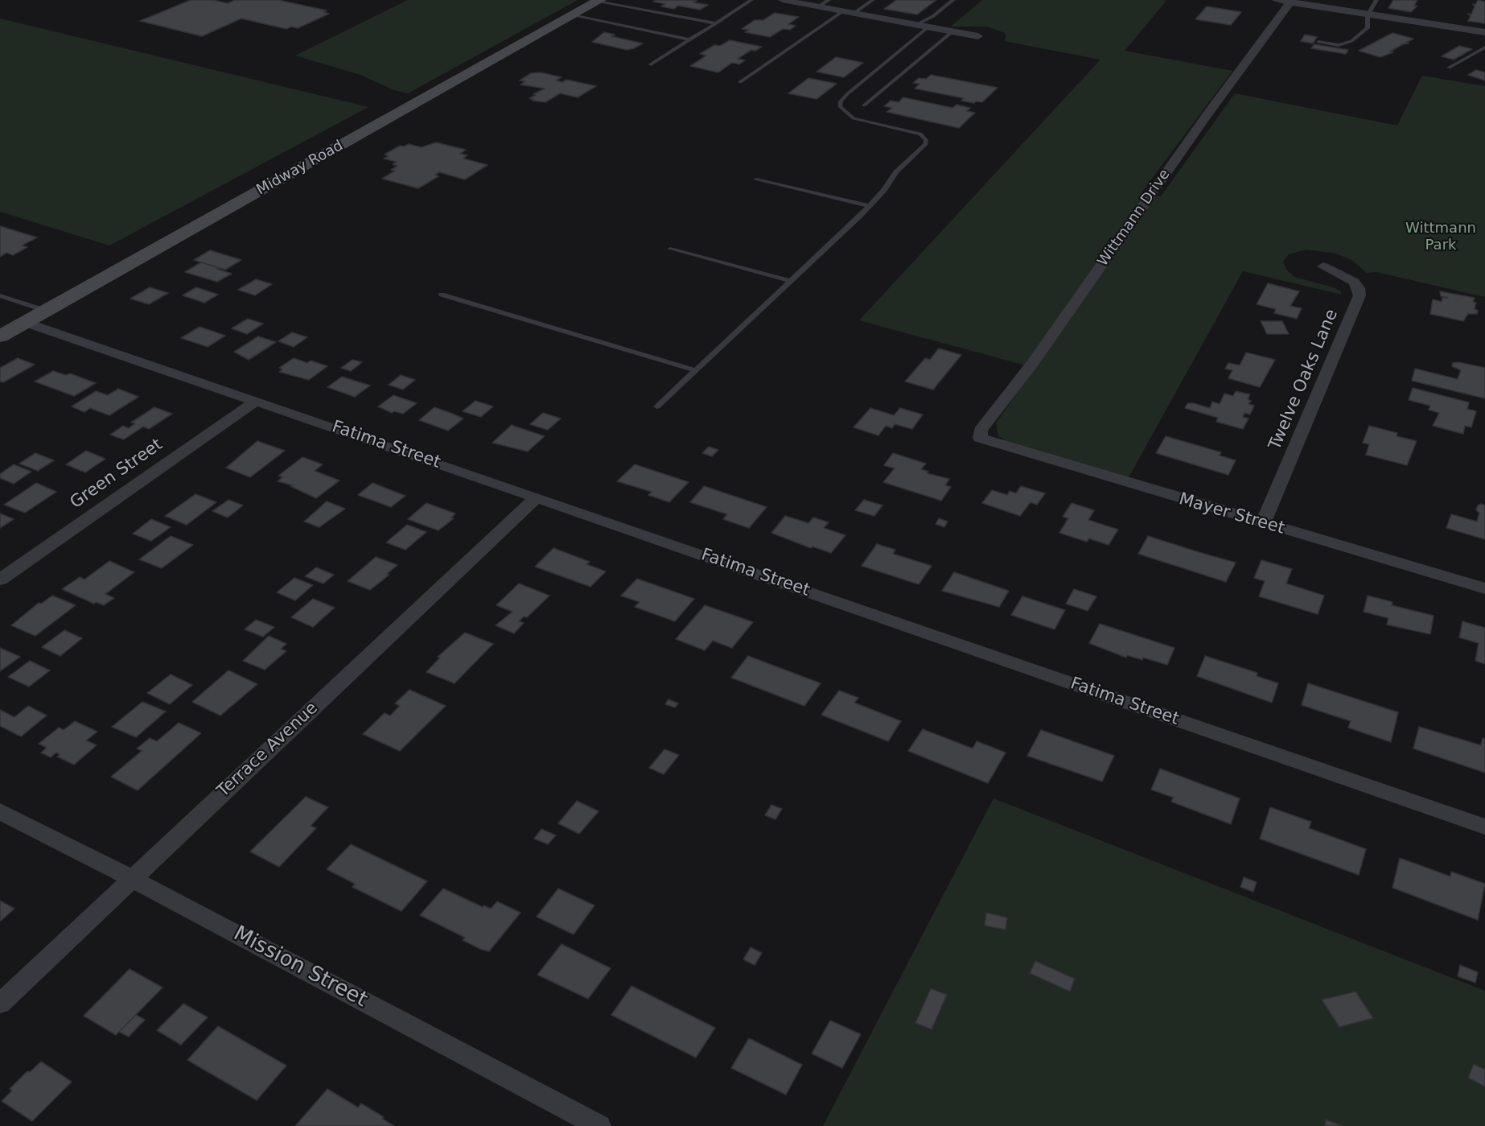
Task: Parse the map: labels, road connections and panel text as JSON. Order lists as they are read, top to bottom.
{
  "streets": {
    "main road": ["Midway Road"],
    "street": [
      "Wittmann Drive",
      "Twelve Oaks Lane",
      "Fatima Street",
      "Green Street",
      "Mayer Street",
      "Terrace Avenue",
      "Mission Street"
    ]
  },
  "crossings": [
    ["Midway Road", "Fatima Street"],
    ["Wittmann Drive", "Mayer Street"],
    ["Twelve Oaks Lane", "Mayer Street"],
    ["Fatima Street", "Green Street"],
    ["Fatima Street", "Terrace Avenue"],
    ["Terrace Avenue", "Mission Street"]
  ],
  "parks": ["Wittmann Park"]
}
